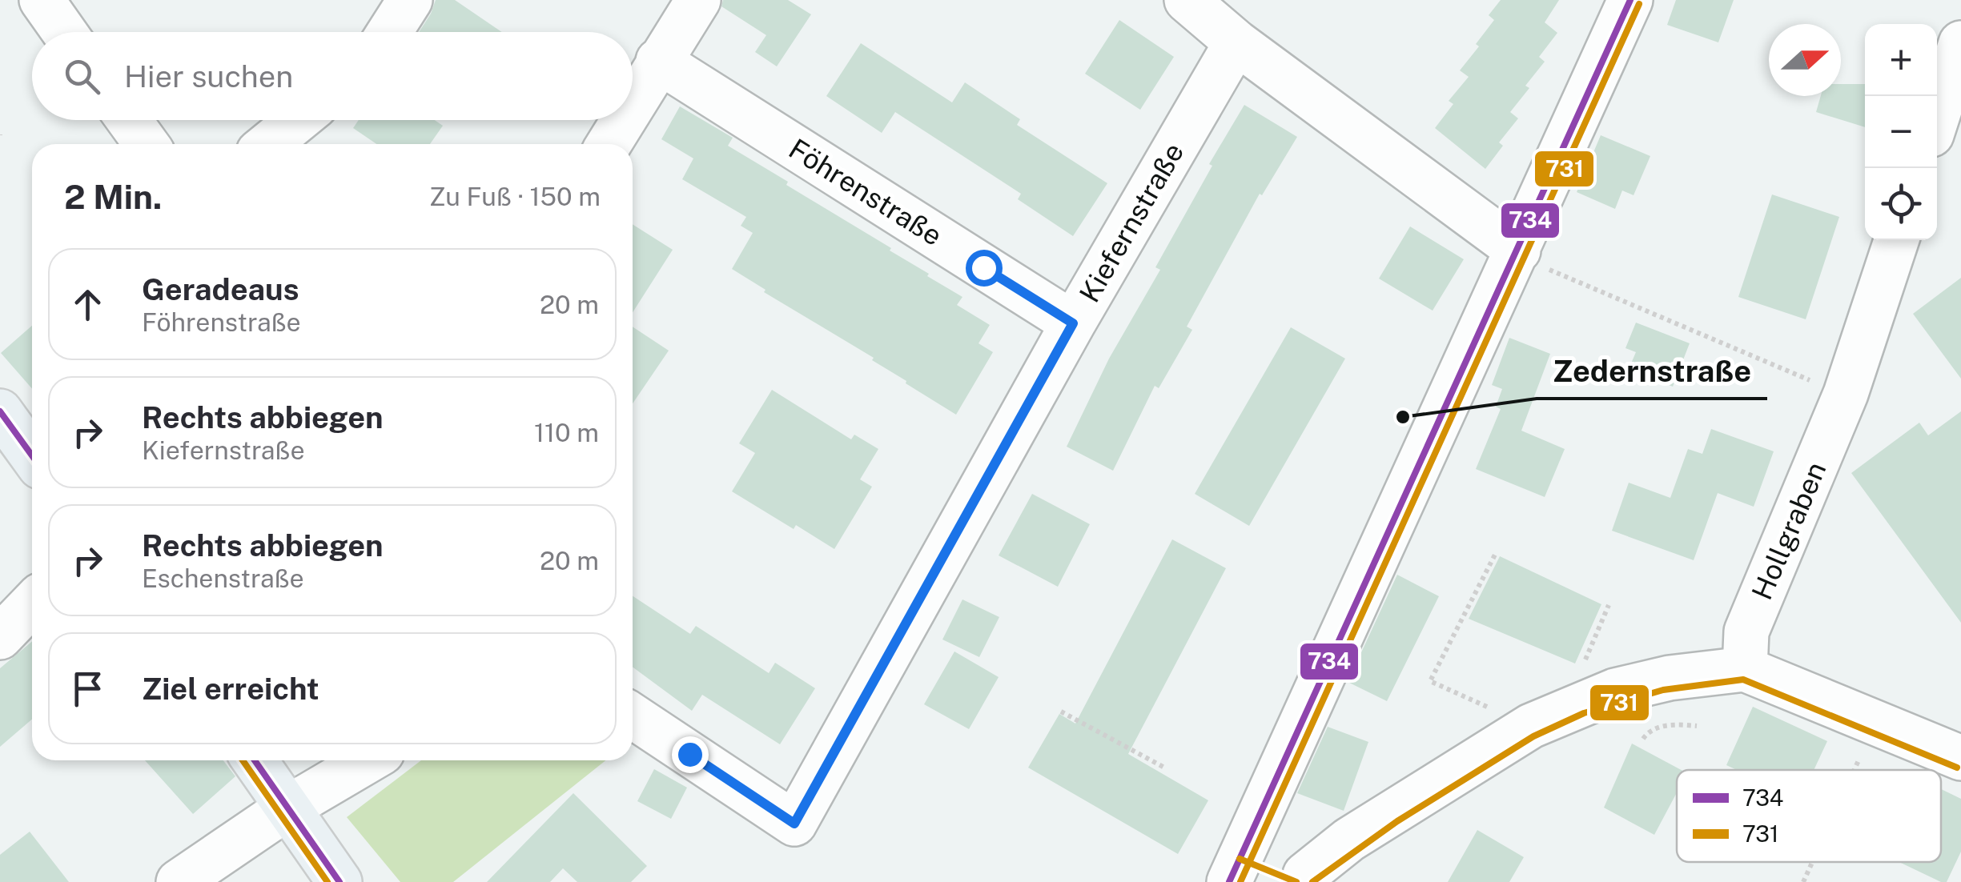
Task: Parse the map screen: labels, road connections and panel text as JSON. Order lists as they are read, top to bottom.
{
  "streets": {
    "street": ["Föhrenstraße", "Kiefernstraße", "Hollgraben"]
  },
  "crossings": [
    ["Föhrenstraße", "Kiefernstraße"]
  ],
  "places": ["Zedernstraße"],
  "lines": ["transit line 734", "transit line 731"],
  "legend": ["734", "731"],
  "north": "right",
  "page": {
    "map_buttons": ["+", "−"],
    "search": "Hier suchen",
    "heading": ["2 Min.", "Zu Fuß · 150 m"],
    "list": [
      ["Geradeaus", "Föhrenstraße", "20 m"],
      ["Rechts abbiegen", "Kiefernstraße", "110 m"],
      ["Rechts abbiegen", "Eschenstraße", "20 m"],
      "Ziel erreicht"
    ]
  }
}
